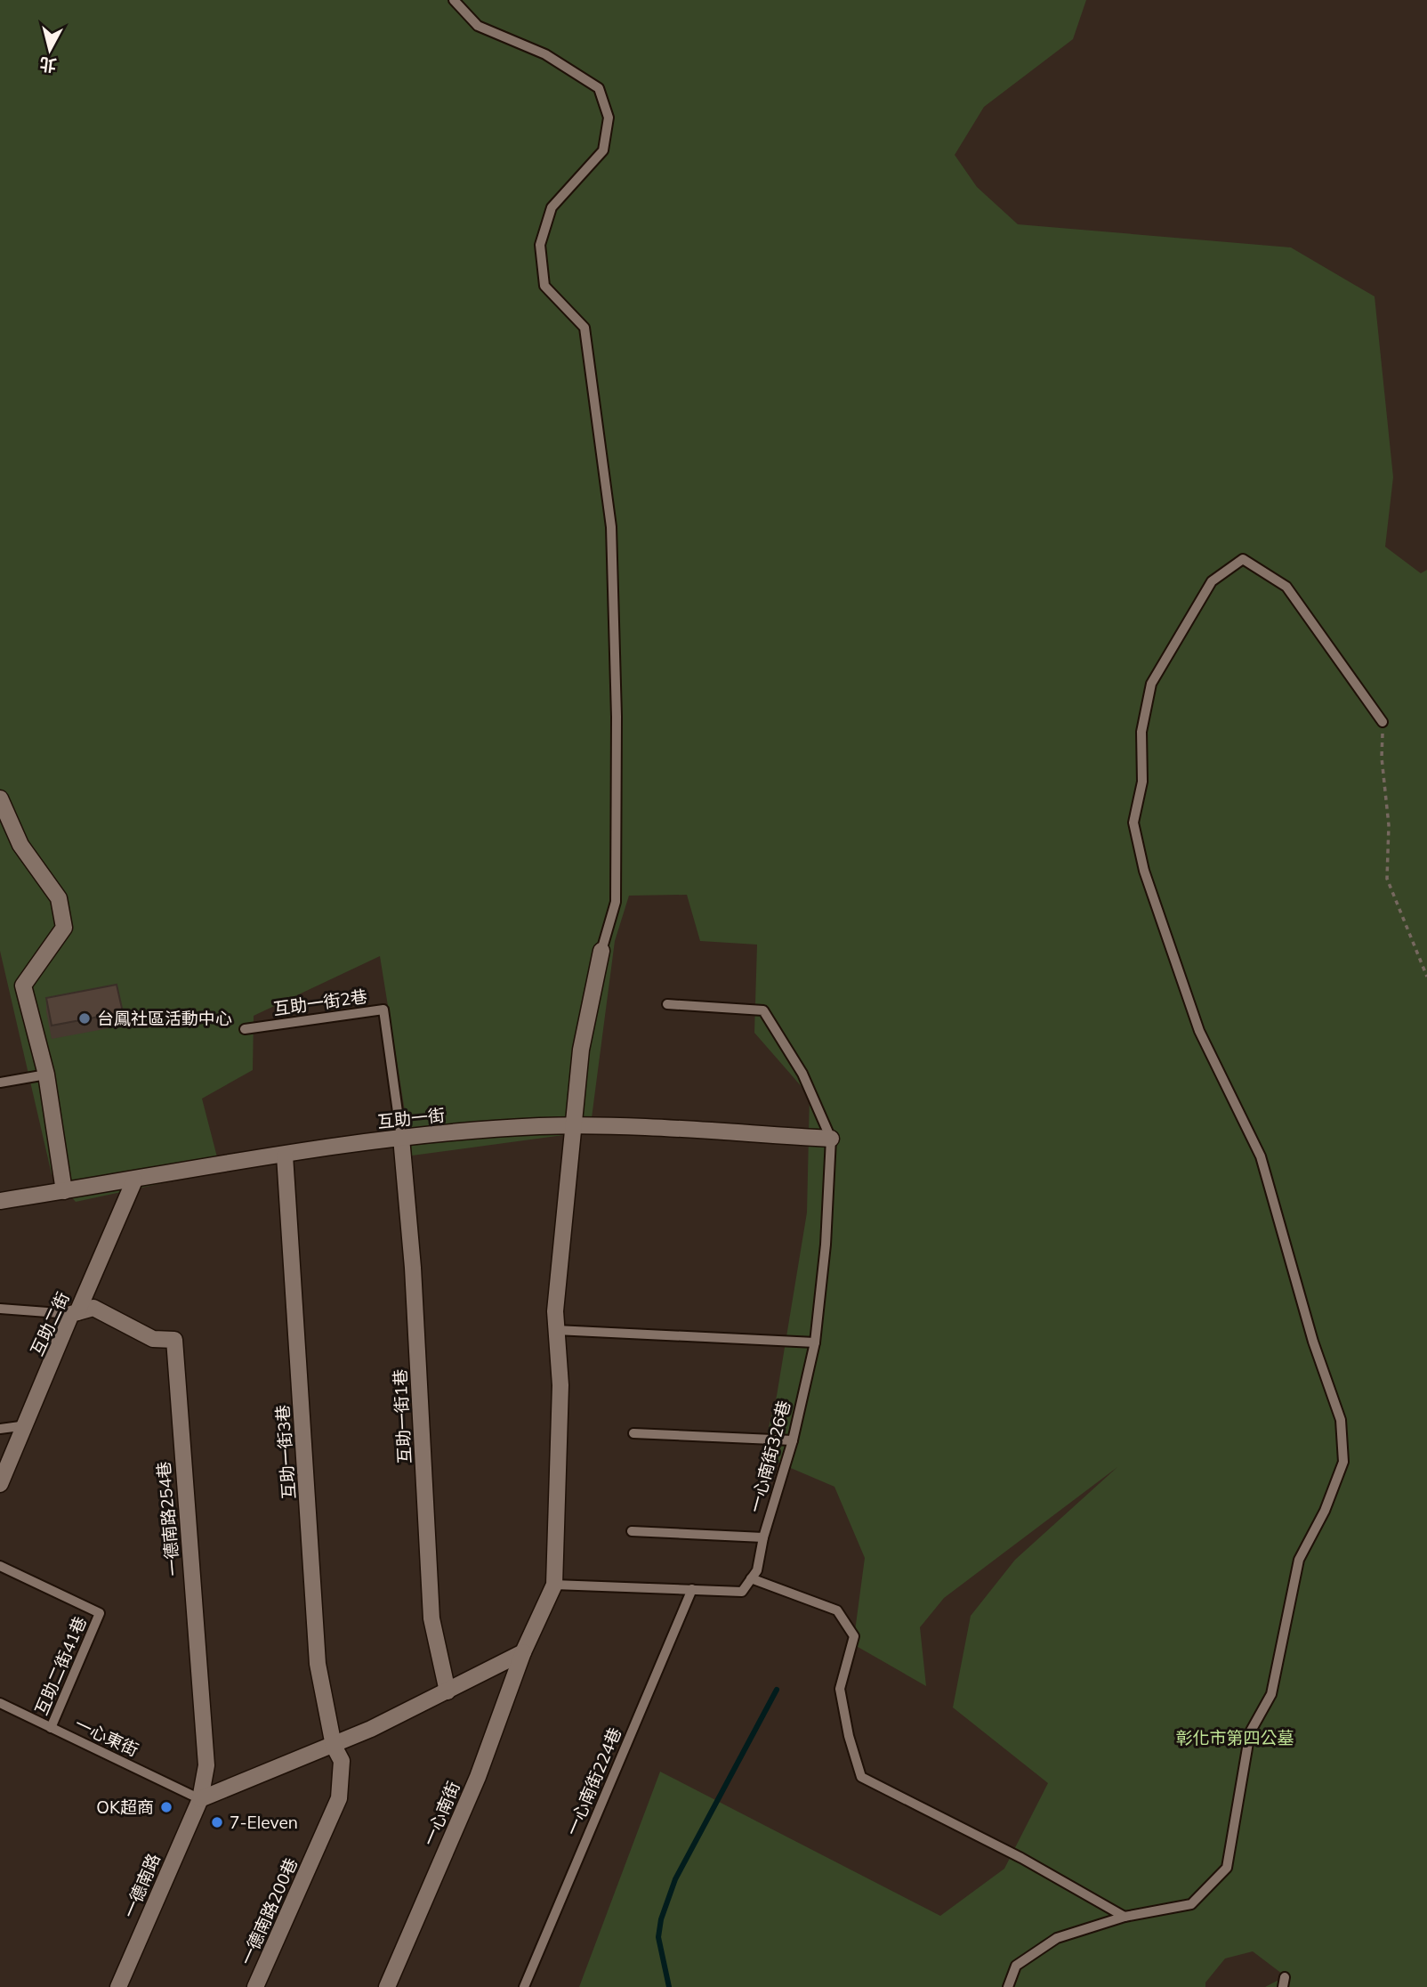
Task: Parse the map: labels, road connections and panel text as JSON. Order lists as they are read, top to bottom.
{
  "streets": {
    "street": [
      "互助一街",
      "互助二街",
      "互助一街1巷",
      "互助一街3巷",
      "一德南路254巷",
      "一心南街",
      "一德南路",
      "一德南路200巷"
    ],
    "lane": [
      "互助一街2巷",
      "一心南街326巷",
      "互助二街41巷",
      "一心東街",
      "一心南街224巷"
    ]
  },
  "crossings": [
    ["互助一街2巷", "互助一街"],
    ["互助一街2巷", "互助一街1巷"],
    ["互助一街", "互助二街"],
    ["互助一街", "互助一街1巷"],
    ["互助一街", "互助一街3巷"],
    ["互助一街", "一心南街326巷"],
    ["互助二街", "一德南路254巷"],
    ["互助一街3巷", "一德南路200巷"],
    ["一德南路254巷", "一心東街"],
    ["一德南路254巷", "一德南路"],
    ["互助二街41巷", "一心東街"],
    ["一心東街", "一德南路"]
  ],
  "parks": ["彰化市第四公墓"],
  "places": ["台鳳社區活動中心", "OK超商", "7-Eleven"],
  "north": "bottom"
}
